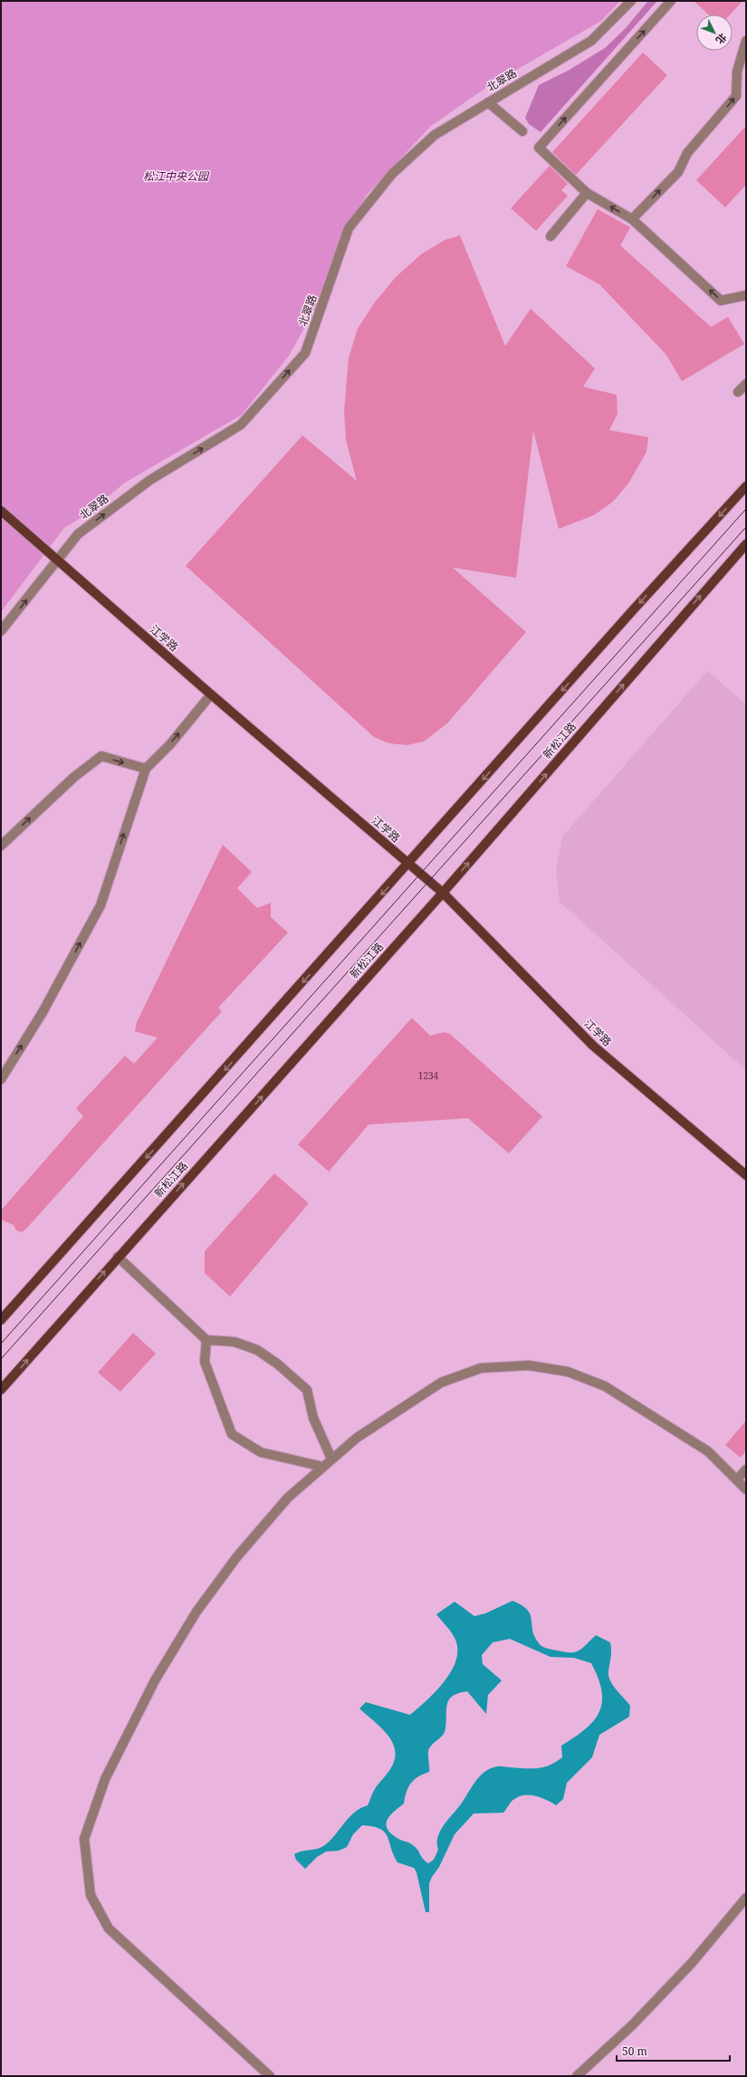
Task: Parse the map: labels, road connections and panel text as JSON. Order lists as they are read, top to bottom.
{
  "streets": {
    "main road": ["江学路", "新松江路"],
    "street": ["北翠路"]
  },
  "crossings": [
    ["北翠路", "江学路"],
    ["江学路", "新松江路"]
  ],
  "one_way": ["北翠路"],
  "parks": ["松江中央公园"],
  "house_numbers": ["1234"],
  "scale_bar": "50 m",
  "north": "bottom right"
}
